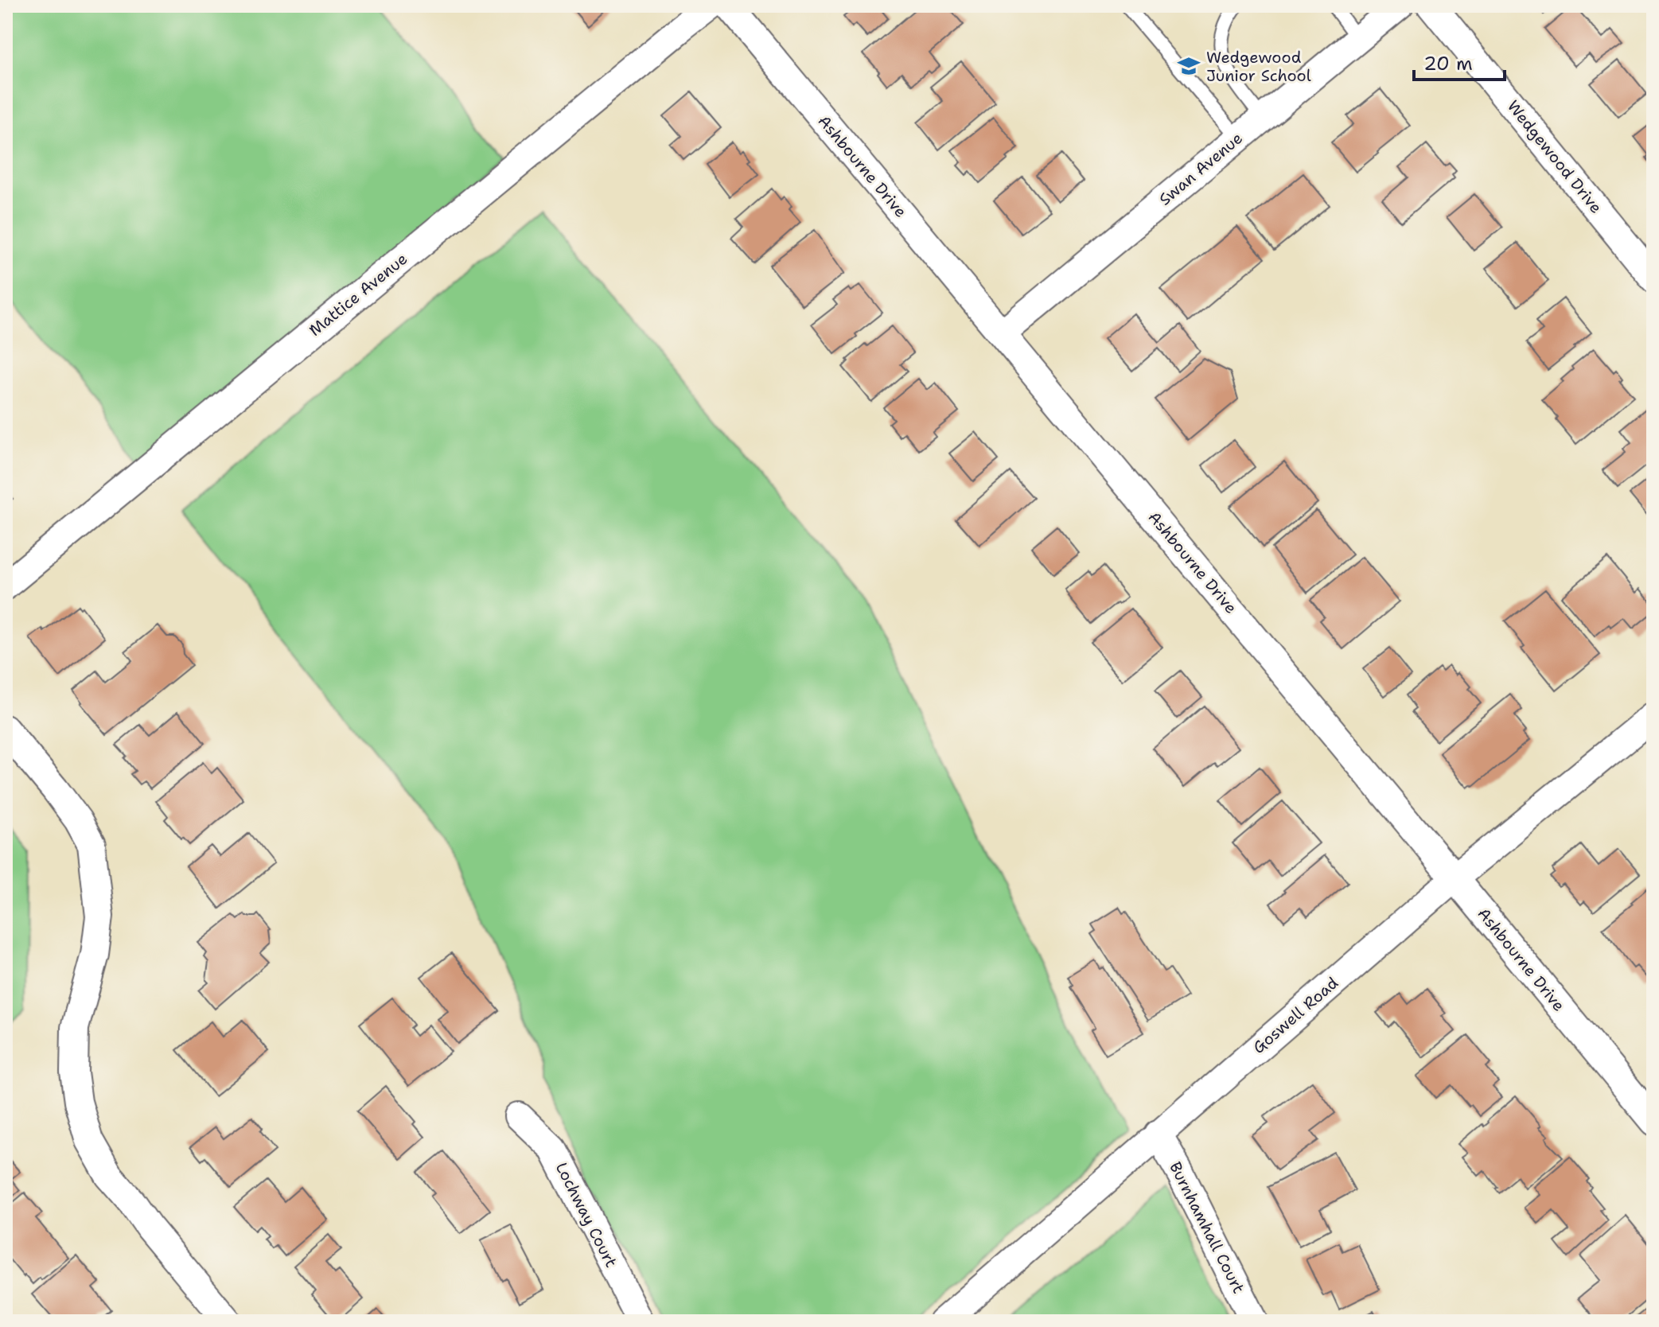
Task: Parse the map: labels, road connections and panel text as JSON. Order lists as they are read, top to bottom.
{
  "streets": {
    "street": [
      "Wedgewood Drive",
      "Ashbourne Drive",
      "Swan Avenue",
      "Mattice Avenue",
      "Goswell Road",
      "Lochway Court",
      "Burnhamhall Court"
    ]
  },
  "crossings": [
    ["Ashbourne Drive", "Swan Avenue"],
    ["Ashbourne Drive", "Goswell Road"],
    ["Goswell Road", "Burnhamhall Court"]
  ],
  "places": {
    "school or university": ["Wedgewood Junior School"]
  },
  "scale_bar": "20 m"
}
